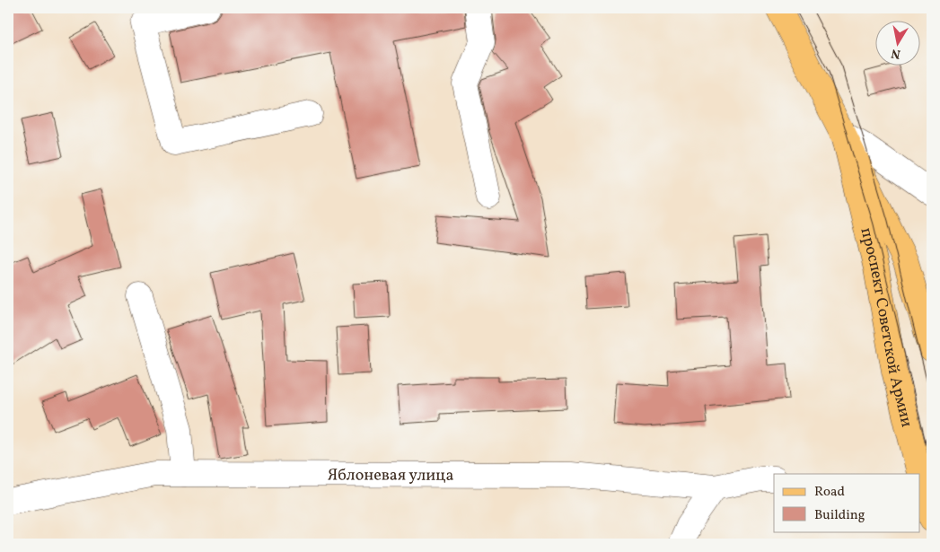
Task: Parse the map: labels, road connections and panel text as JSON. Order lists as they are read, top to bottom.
{
  "streets": {
    "main road": ["проспект Советской Армии"],
    "street": ["Яблоневая улица"]
  },
  "legend": ["Road", "Building"],
  "north": "bottom"
}
